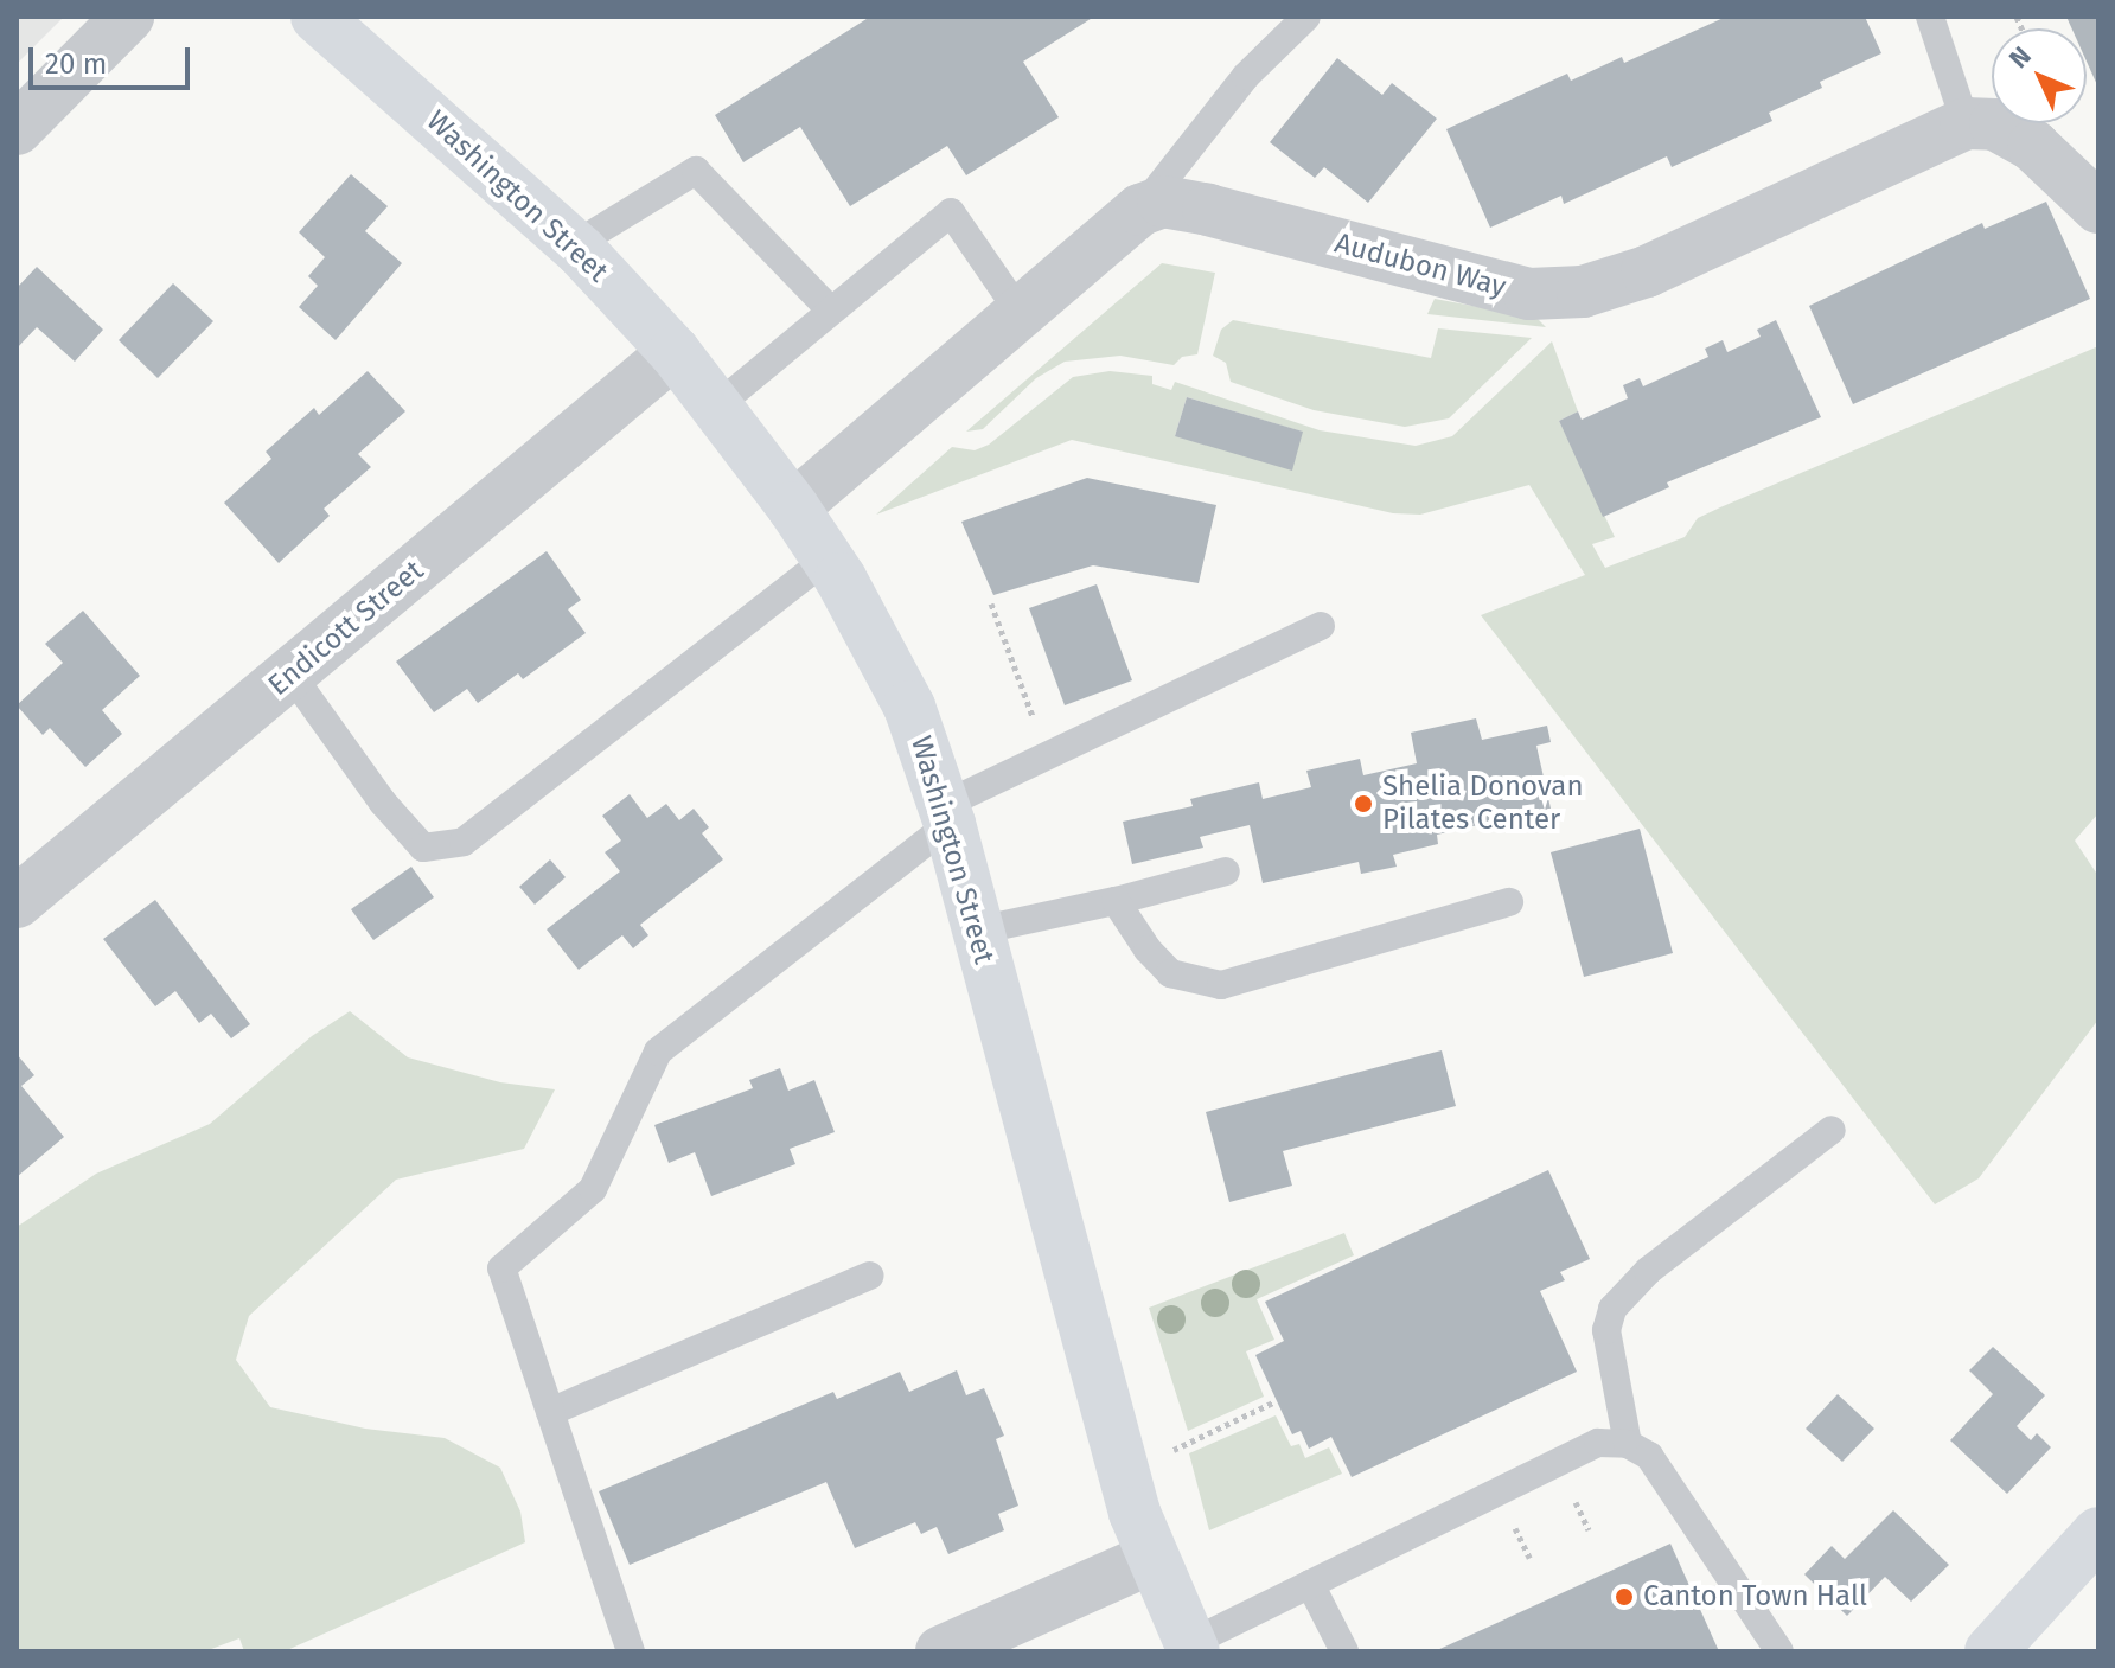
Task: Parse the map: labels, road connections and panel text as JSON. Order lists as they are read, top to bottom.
{
  "streets": {
    "main road": ["Washington Street"],
    "street": ["Audubon Way", "Endicott Street"]
  },
  "crossings": [
    ["Washington Street", "Endicott Street"]
  ],
  "places": ["Shelia Donovan Pilates Center", "Canton Town Hall"],
  "scale_bar": "20 m",
  "north": "top left"
}
